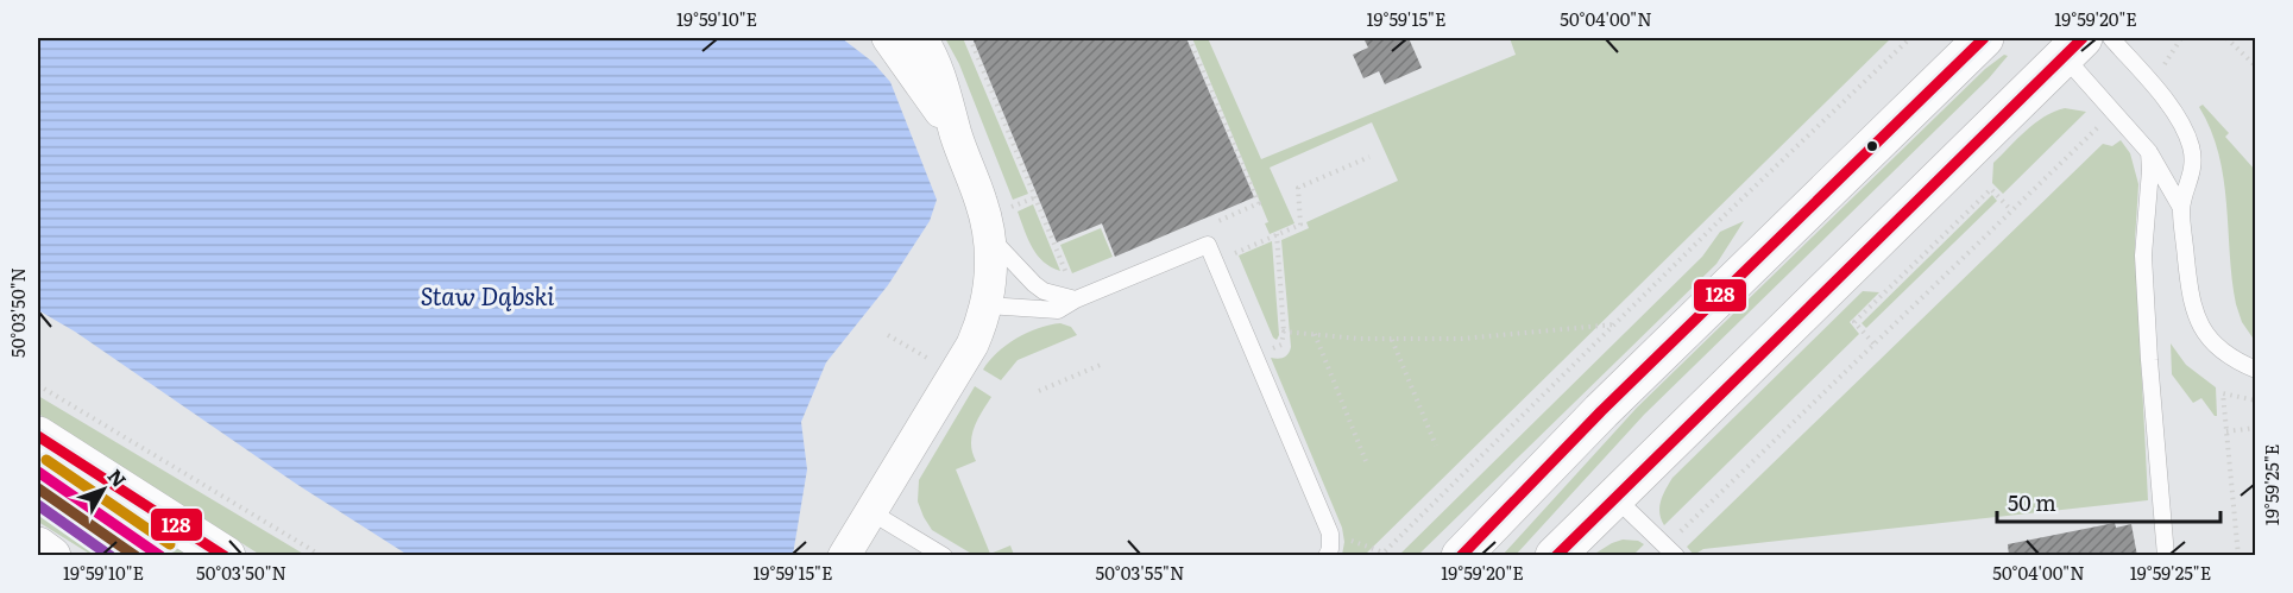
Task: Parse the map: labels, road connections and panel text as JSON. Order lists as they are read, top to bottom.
{
  "water": ["Staw Dąbski"],
  "lines": ["transit line 128"],
  "scale_bar": "50 m",
  "north": "top right",
  "coordinates": [
    "19°59'10\"E",
    "19°59'15\"E",
    "50°04'00\"N",
    "19°59'20\"E",
    "50°03'50\"N",
    "19°59'25\"E",
    "50°03'55\"N"
  ]
}
